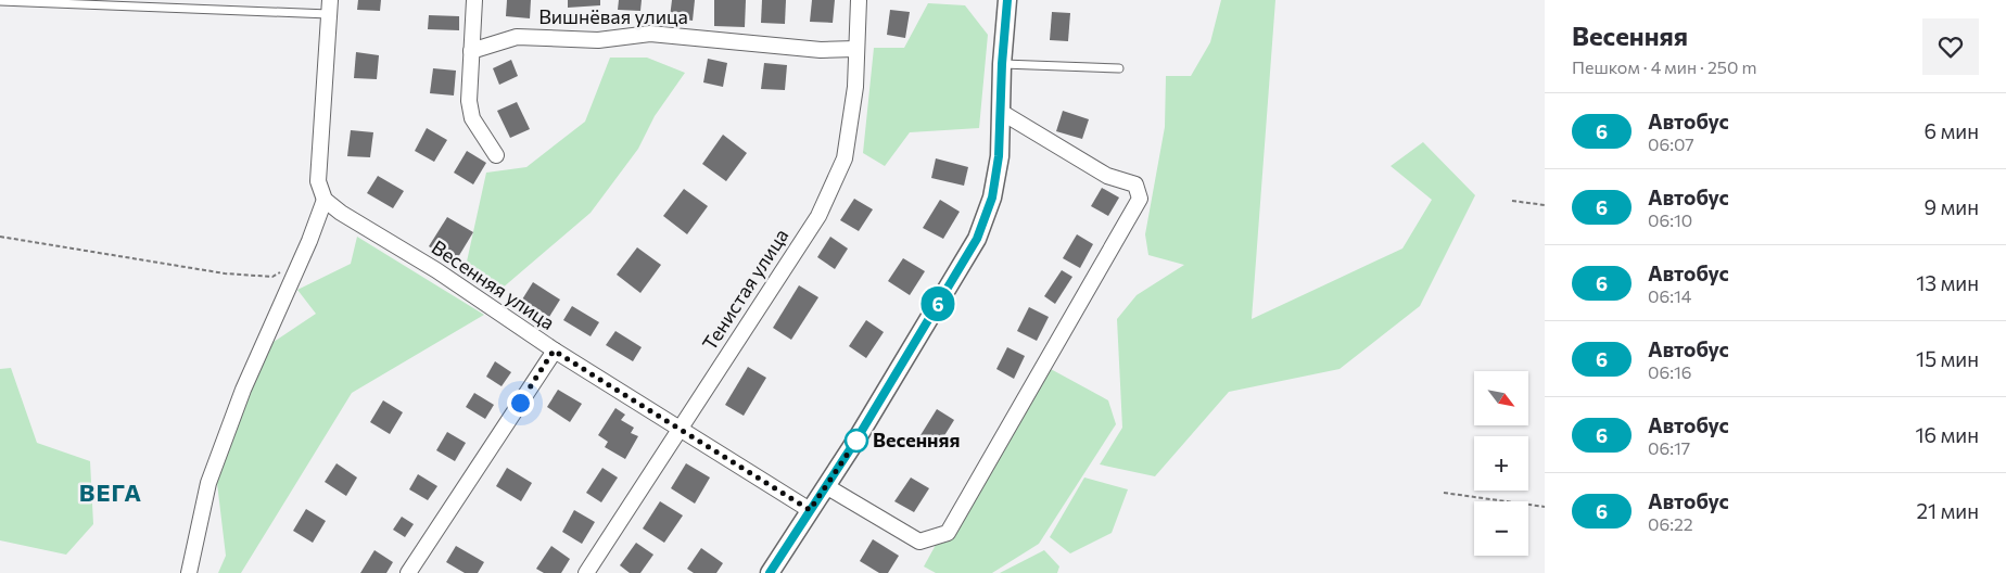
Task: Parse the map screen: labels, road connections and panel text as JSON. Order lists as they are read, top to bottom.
{
  "streets": {
    "street": ["Вишнёвая улица", "Весенняя улица", "Тенистая улица"]
  },
  "crossings": [
    ["Вишнёвая улица", "Тенистая улица"],
    ["Весенняя улица", "Тенистая улица"]
  ],
  "districts": ["ВЕГА"],
  "places": ["Весенняя"],
  "lines": ["bus line 6"],
  "north": "bottom right",
  "page": {
    "on_map": "6",
    "heading": ["Весенняя", "Пешком · 4 мин · 250 m"],
    "list": [
      {
        "mark": "6",
        "name": "Автобус",
        "note": "06:07",
        "value": "6 мин"
      },
      {
        "mark": "6",
        "name": "Автобус",
        "note": "06:10",
        "value": "9 мин"
      },
      {
        "mark": "6",
        "name": "Автобус",
        "note": "06:14",
        "value": "13 мин"
      },
      {
        "mark": "6",
        "name": "Автобус",
        "note": "06:16",
        "value": "15 мин"
      },
      {
        "mark": "6",
        "name": "Автобус",
        "note": "06:17",
        "value": "16 мин"
      },
      {
        "mark": "6",
        "name": "Автобус",
        "note": "06:22",
        "value": "21 мин"
      }
    ],
    "map_buttons": ["+", "−"]
  }
}
